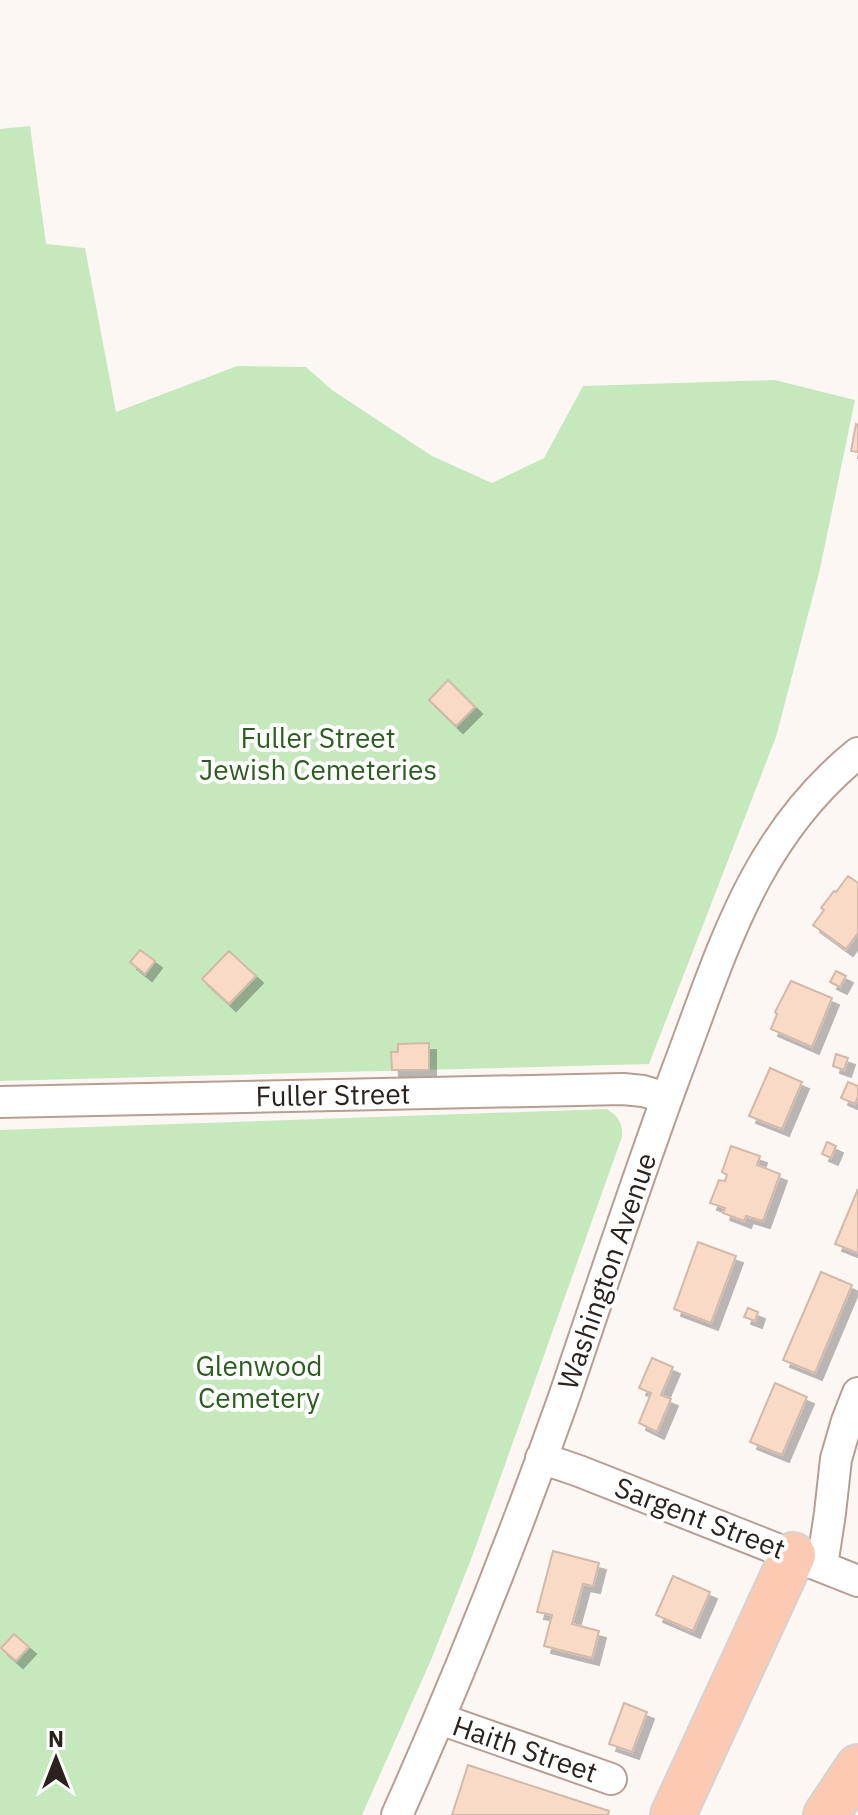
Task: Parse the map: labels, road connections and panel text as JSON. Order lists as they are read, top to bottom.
{
  "streets": {
    "street": [
      "Fuller Street",
      "Washington Avenue",
      "Sargent Street",
      "Haith Street"
    ]
  },
  "crossings": [
    ["Fuller Street", "Washington Avenue"],
    ["Washington Avenue", "Sargent Street"],
    ["Washington Avenue", "Haith Street"]
  ],
  "parks": ["Fuller Street Jewish Cemeteries", "Glenwood Cemetery"],
  "north": "top"
}
